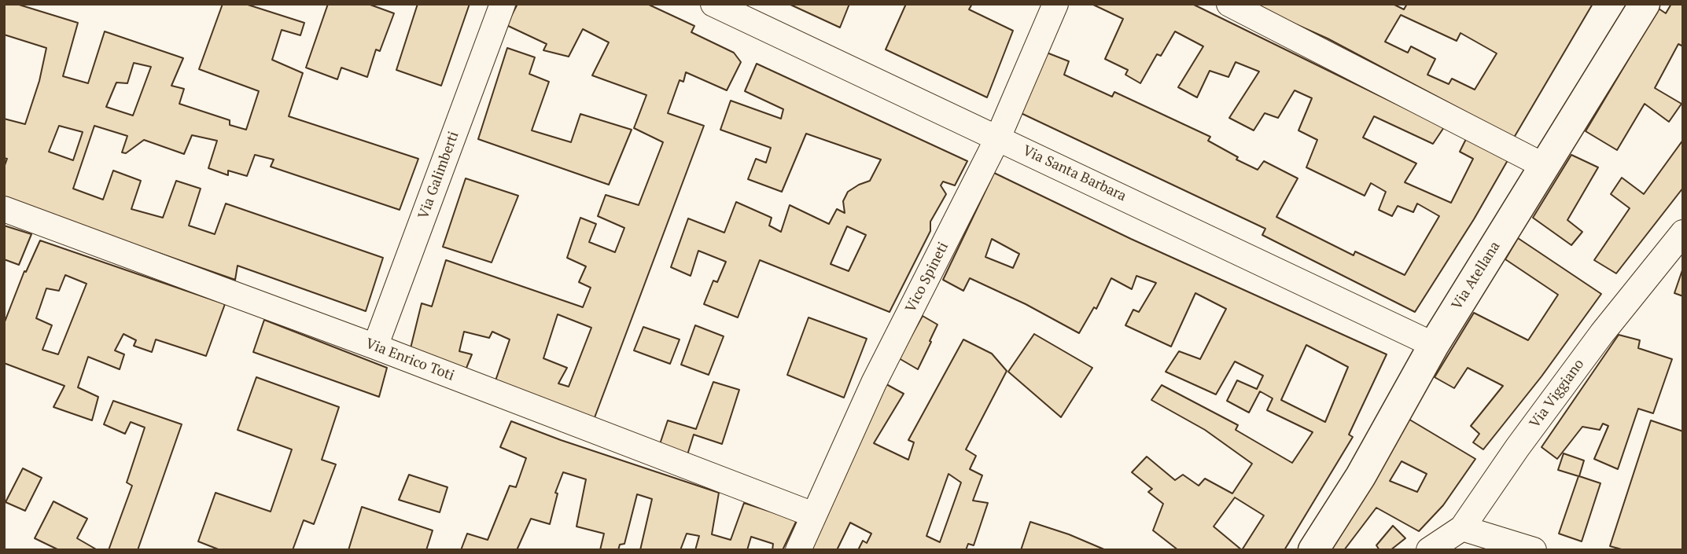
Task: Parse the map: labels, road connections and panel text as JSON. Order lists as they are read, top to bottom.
{
  "streets": {
    "main road": ["Via Atellana"],
    "street": [
      "Via Santa Barbara",
      "Via Galimberti",
      "Vico Spineti",
      "Via Enrico Toti",
      "Via Viggiano"
    ]
  },
  "crossings": [
    ["Via Santa Barbara", "Via Atellana"],
    ["Via Santa Barbara", "Vico Spineti"],
    ["Via Galimberti", "Via Enrico Toti"],
    ["Vico Spineti", "Via Enrico Toti"]
  ]
}
